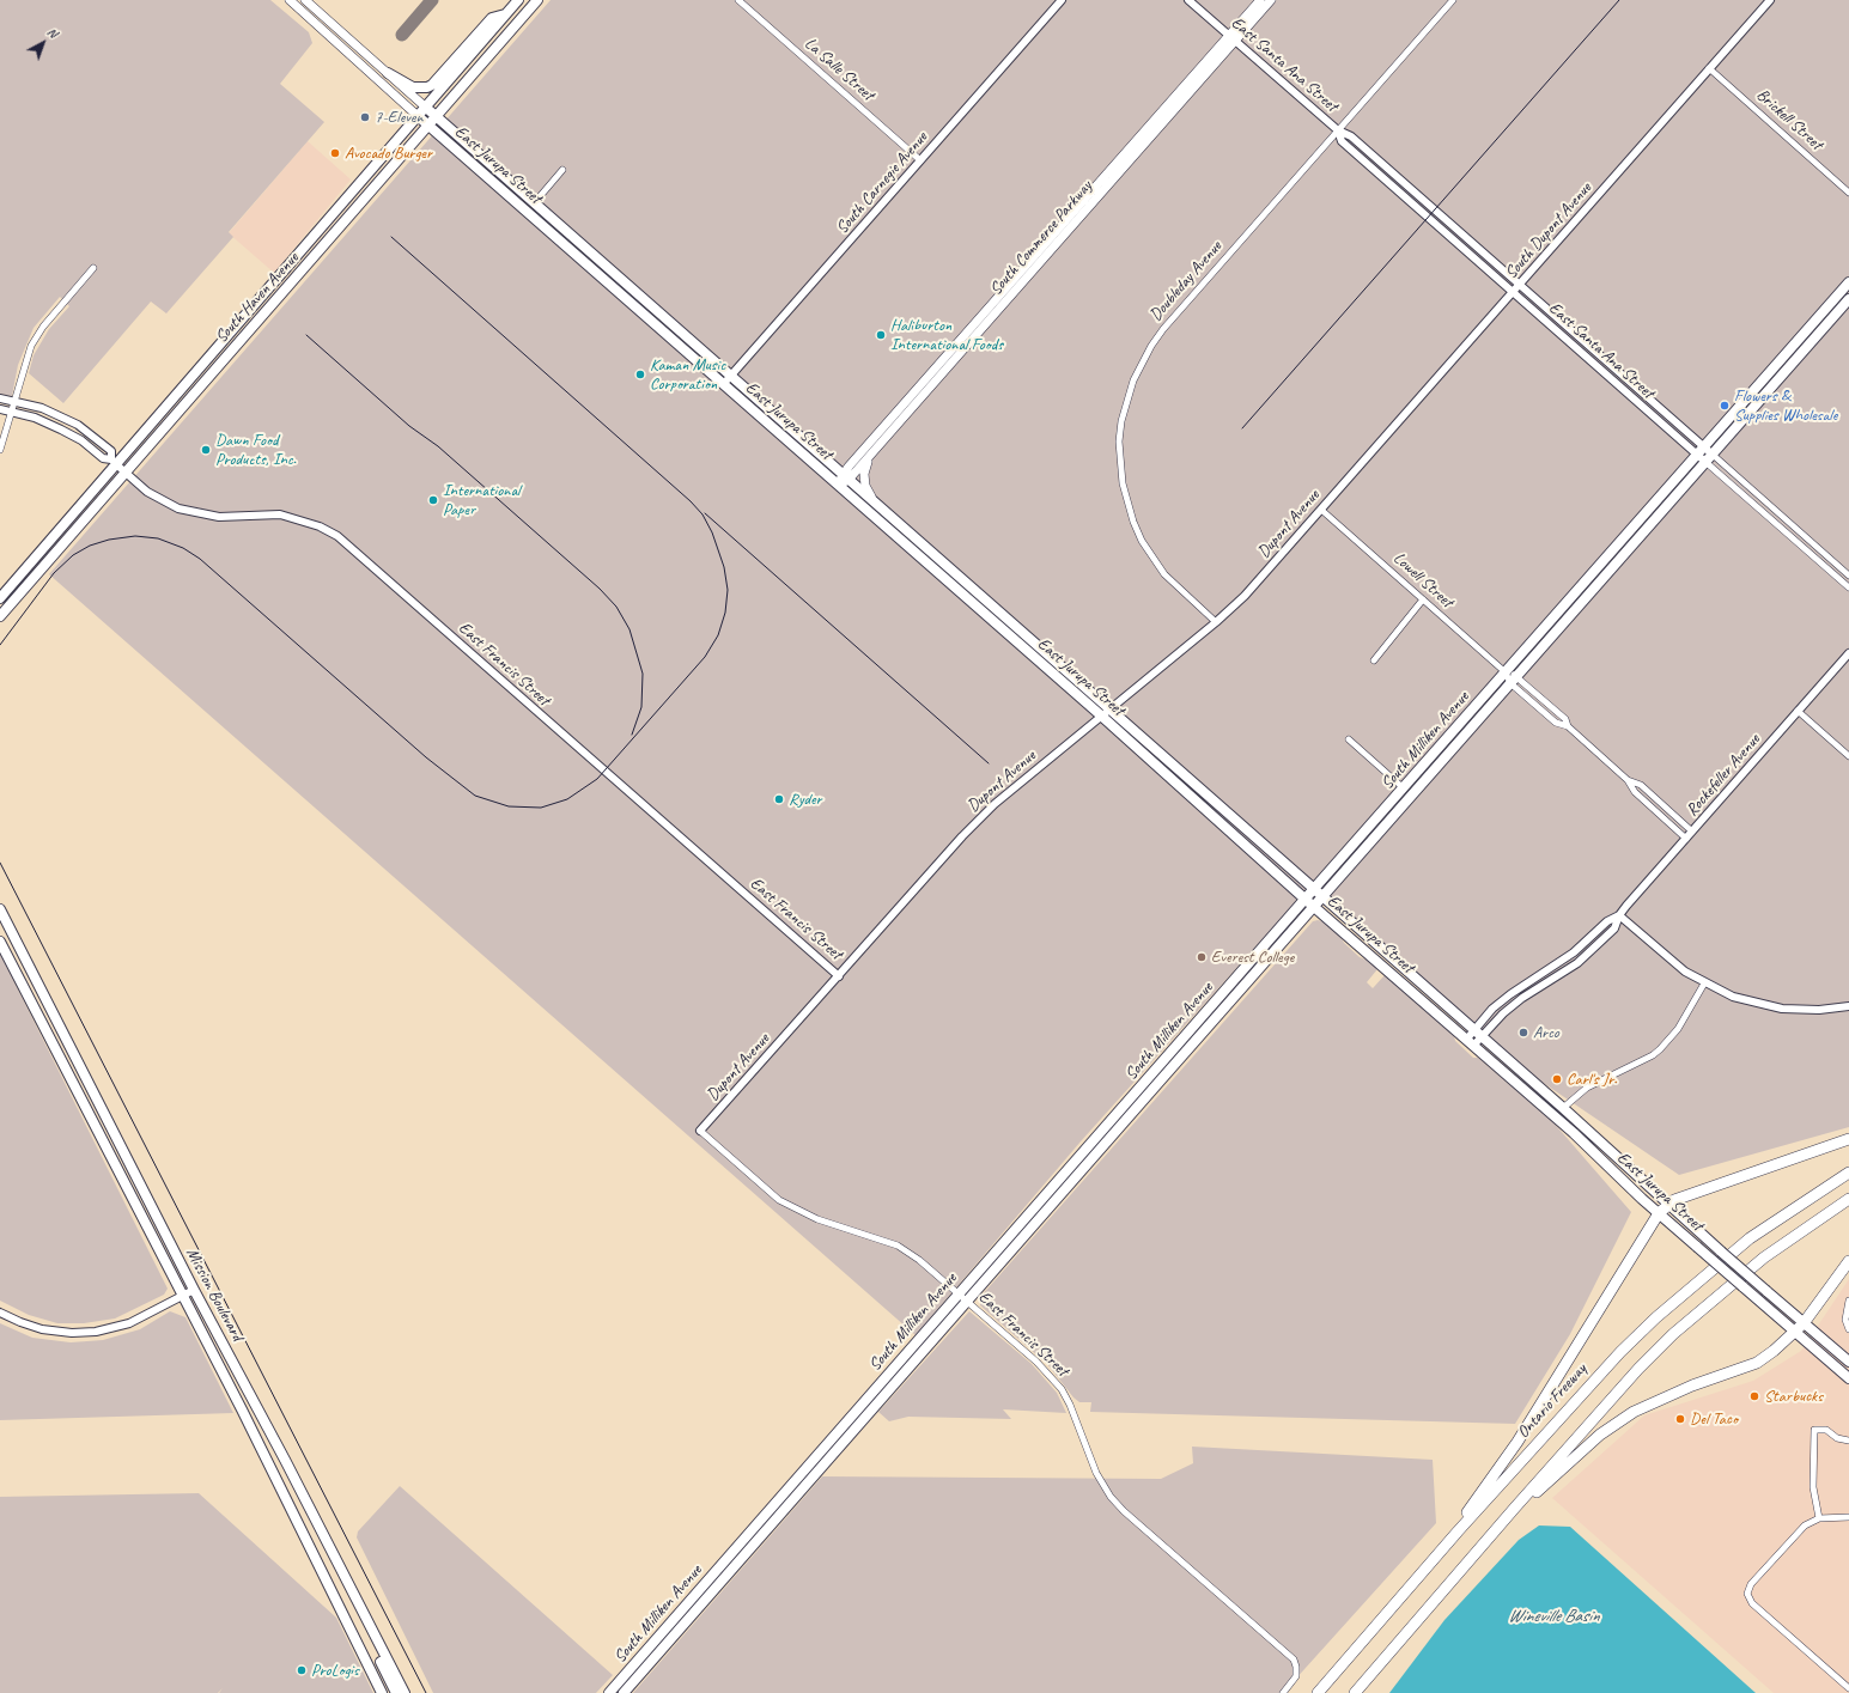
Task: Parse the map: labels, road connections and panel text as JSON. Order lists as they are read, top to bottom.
{
  "streets": {
    "highway": ["Ontario Freeway"],
    "main road": [
      "East Jurupa Street",
      "South Commerce Parkway",
      "South Haven Avenue",
      "South Milliken Avenue",
      "Mission Boulevard"
    ],
    "street": [
      "East Santa Ana Street",
      "La Salle Street",
      "Brickell Street",
      "South Carnegie Avenue",
      "South Dupont Avenue",
      "Doubleday Avenue",
      "Dupont Avenue",
      "Lowell Street",
      "East Francis Street",
      "Rockefeller Avenue"
    ]
  },
  "crossings": [
    ["East Santa Ana Street", "South Dupont Avenue"],
    ["East Santa Ana Street", "South Commerce Parkway"],
    ["East Santa Ana Street", "Doubleday Avenue"],
    ["East Santa Ana Street", "South Milliken Avenue"],
    ["La Salle Street", "South Carnegie Avenue"],
    ["Brickell Street", "South Dupont Avenue"],
    ["East Jurupa Street", "South Carnegie Avenue"],
    ["East Jurupa Street", "South Commerce Parkway"],
    ["East Jurupa Street", "South Haven Avenue"],
    ["East Jurupa Street", "Dupont Avenue"],
    ["East Jurupa Street", "South Milliken Avenue"],
    ["East Jurupa Street", "Rockefeller Avenue"],
    ["South Dupont Avenue", "Dupont Avenue"],
    ["Doubleday Avenue", "Dupont Avenue"],
    ["South Haven Avenue", "East Francis Street"],
    ["Dupont Avenue", "Lowell Street"],
    ["Dupont Avenue", "East Francis Street"],
    ["Lowell Street", "South Milliken Avenue"],
    ["Lowell Street", "Rockefeller Avenue"],
    ["East Francis Street", "South Milliken Avenue"]
  ],
  "water": ["Wineville Basin"],
  "places": [
    "7-Eleven",
    "Avocado Burger",
    "Haliburton International Foods",
    "Kaman Music Corporation",
    "Flowers & Supplies Wholesale",
    "Dawn Food Products, Inc.",
    "International Paper",
    "Ryder",
    "Everest College",
    "Arco",
    "Carl's Jr.",
    "Starbucks",
    "Del Taco",
    "ProLogis"
  ],
  "north": "top right"
}
